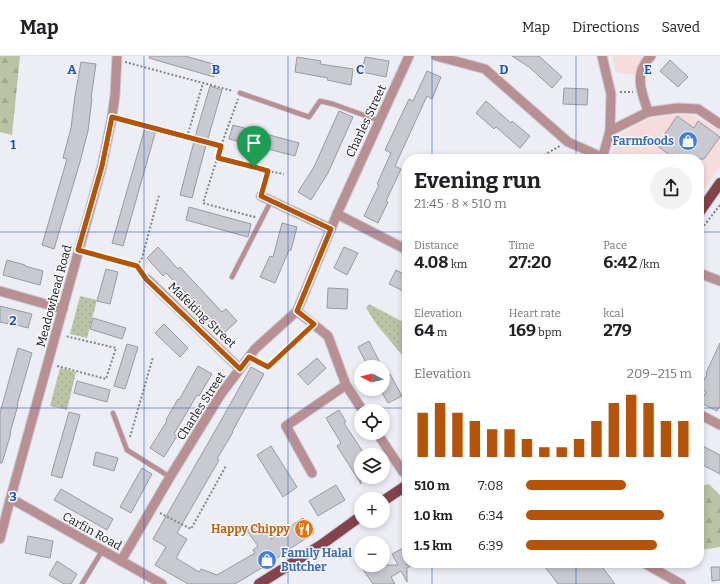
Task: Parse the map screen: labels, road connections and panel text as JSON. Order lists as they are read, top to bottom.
{
  "streets": {
    "street": [
      "Charles Street",
      "Meadowhead Road",
      "Mafeking Street",
      "Carfin Road"
    ]
  },
  "crossings": [
    ["Charles Street", "Mafeking Street"],
    ["Charles Street", "Carfin Road"],
    ["Meadowhead Road", "Carfin Road"]
  ],
  "places": {
    "shop": ["Farmfoods", "Family Halal Butcher"],
    "restaurant": ["Happy Chippy"]
  },
  "north": "left",
  "page": {
    "header": "Map",
    "nav": ["Map", "Directions", "Saved"],
    "heading": ["Evening run", "21:45 · 8 × 510 m"],
    "stats": [
      ["Distance", "4.08 km"],
      ["Time", "27:20"],
      ["Pace", "6:42 /km"],
      ["Elevation", "64 m"],
      ["Heart rate", "169 bpm"],
      ["kcal", "279"]
    ],
    "chart": ["Elevation", "209–215 m"],
    "map_buttons": ["+", "−"],
    "list": [
      {
        "name": "510 m",
        "note": "7:08"
      },
      {
        "name": "1.0 km",
        "note": "6:34"
      },
      {
        "name": "1.5 km",
        "note": "6:39"
      }
    ]
  },
  "grid": {
    "columns": [
      "A",
      "B",
      "C",
      "D",
      "E"
    ],
    "rows": ["1", "2", "3"]
  }
}
